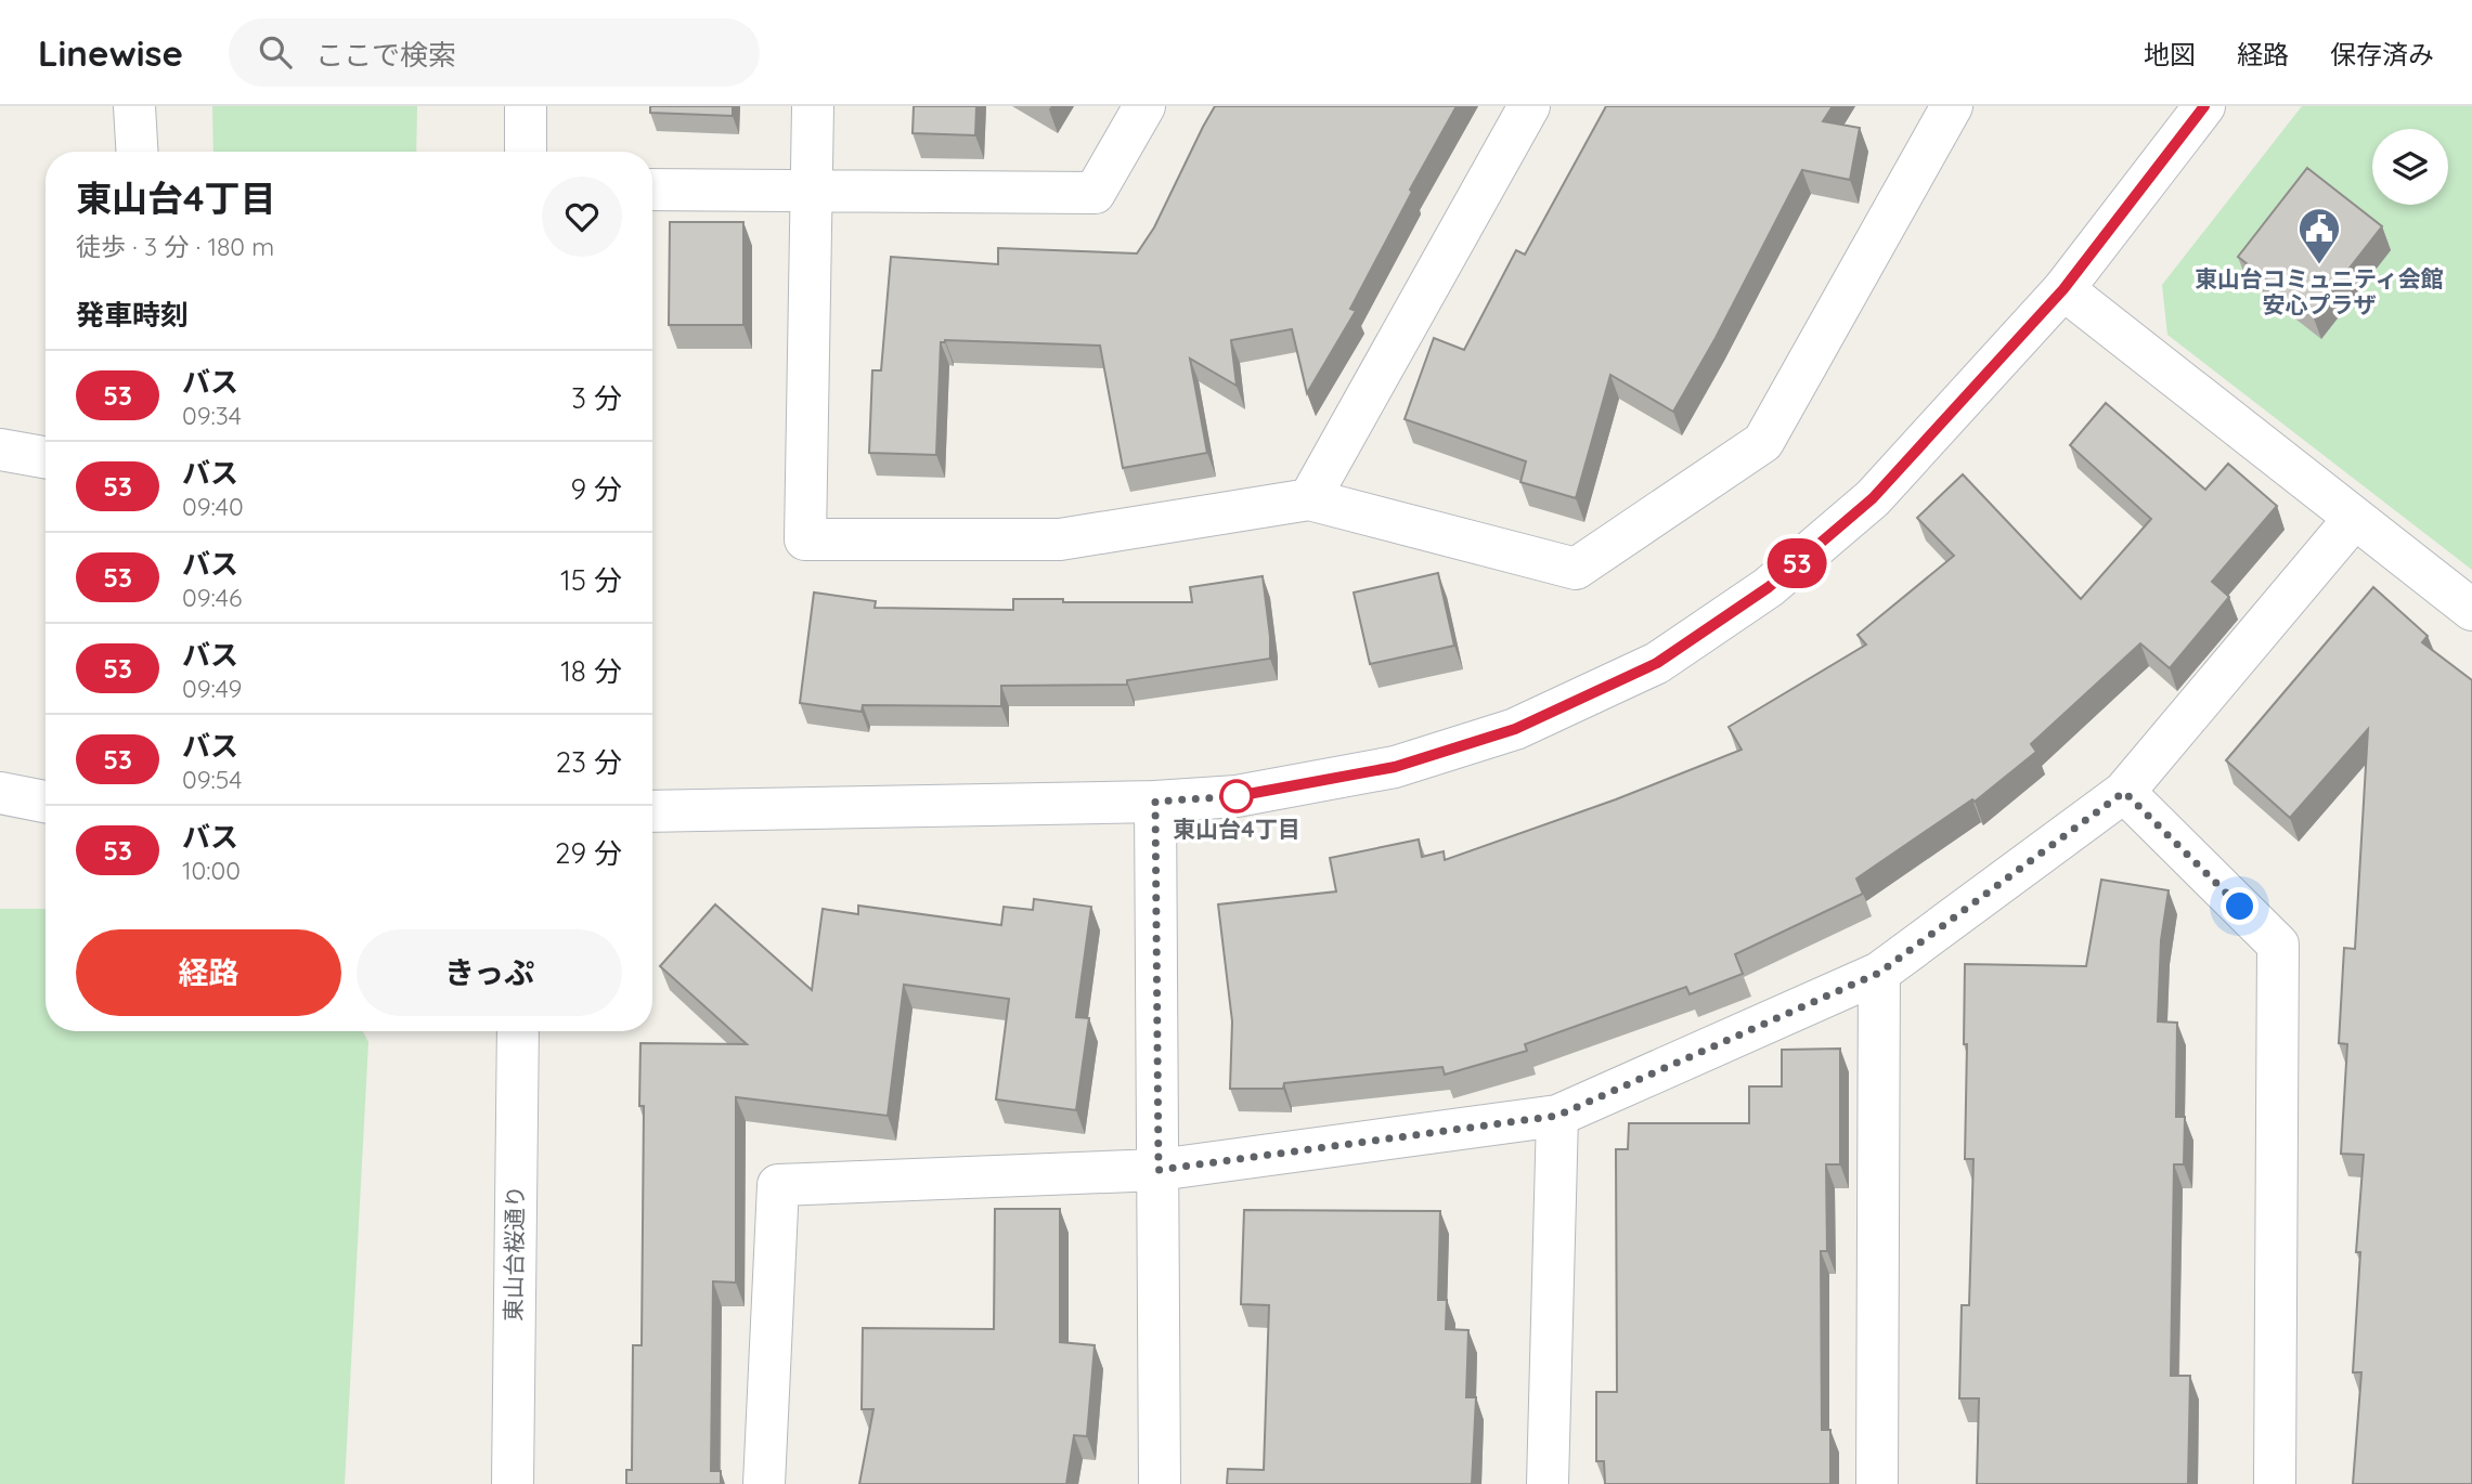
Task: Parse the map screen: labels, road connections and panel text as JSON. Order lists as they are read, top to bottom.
{
  "streets": {
    "street": ["東山台桜通り"]
  },
  "places": {
    "public building": ["東山台コミュニティ会館 安心プラザ"],
    "other": ["東山台4丁目"]
  },
  "lines": ["bus line 53"],
  "page": {
    "header": "Linewise",
    "search": "ここで検索",
    "nav": ["地図", "経路", "保存済み"],
    "on_map": "53",
    "heading": [
      ["東山台4丁目", "徒歩 · 3 分 · 180 m"],
      "発車時刻"
    ],
    "list": [
      {
        "mark": "53",
        "name": "バス",
        "note": "09:34",
        "value": "3 分"
      },
      {
        "mark": "53",
        "name": "バス",
        "note": "09:40",
        "value": "9 分"
      },
      {
        "mark": "53",
        "name": "バス",
        "note": "09:46",
        "value": "15 分"
      },
      {
        "mark": "53",
        "name": "バス",
        "note": "09:49",
        "value": "18 分"
      },
      {
        "mark": "53",
        "name": "バス",
        "note": "09:54",
        "value": "23 分"
      },
      {
        "mark": "53",
        "name": "バス",
        "note": "10:00",
        "value": "29 分"
      }
    ],
    "buttons": ["経路", "きっぷ"]
  }
}
